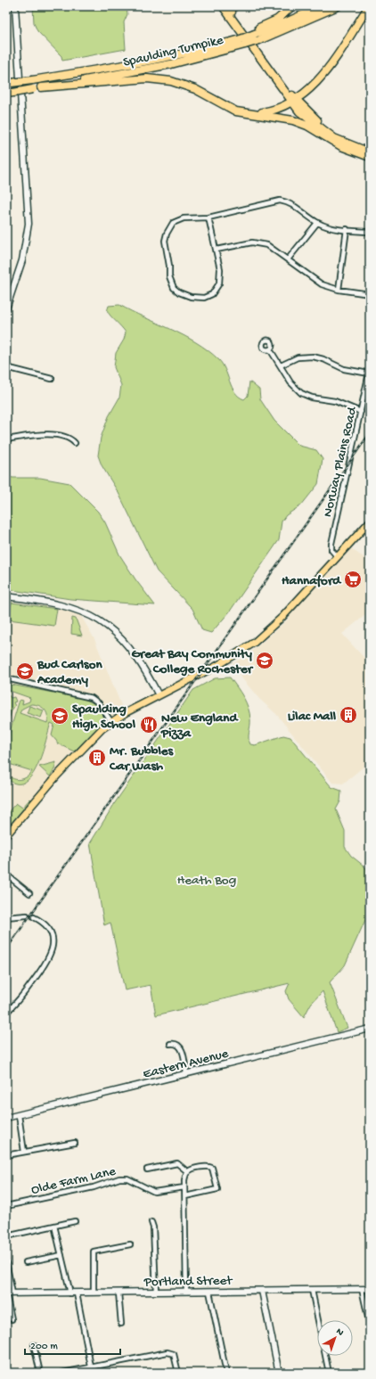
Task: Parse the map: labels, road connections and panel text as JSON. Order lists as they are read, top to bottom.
{
  "streets": {
    "highway": ["Spaulding Turnpike"],
    "street": [
      "Norway Plains Road",
      "Eastern Avenue",
      "Olde Farm Lane",
      "Portland Street"
    ]
  },
  "parks": ["Heath Bog"],
  "places": {
    "supermarket": ["Hannaford"],
    "school or university": ["Great Bay Community College Rochester", "Bud Carlson Academy", "Spaulding High School"],
    "building": ["Lilac Mall", "Mr. Bubbles Car Wash"],
    "restaurant": ["New England Pizza"]
  },
  "scale_bar": "200 m",
  "north": "top right"
}
